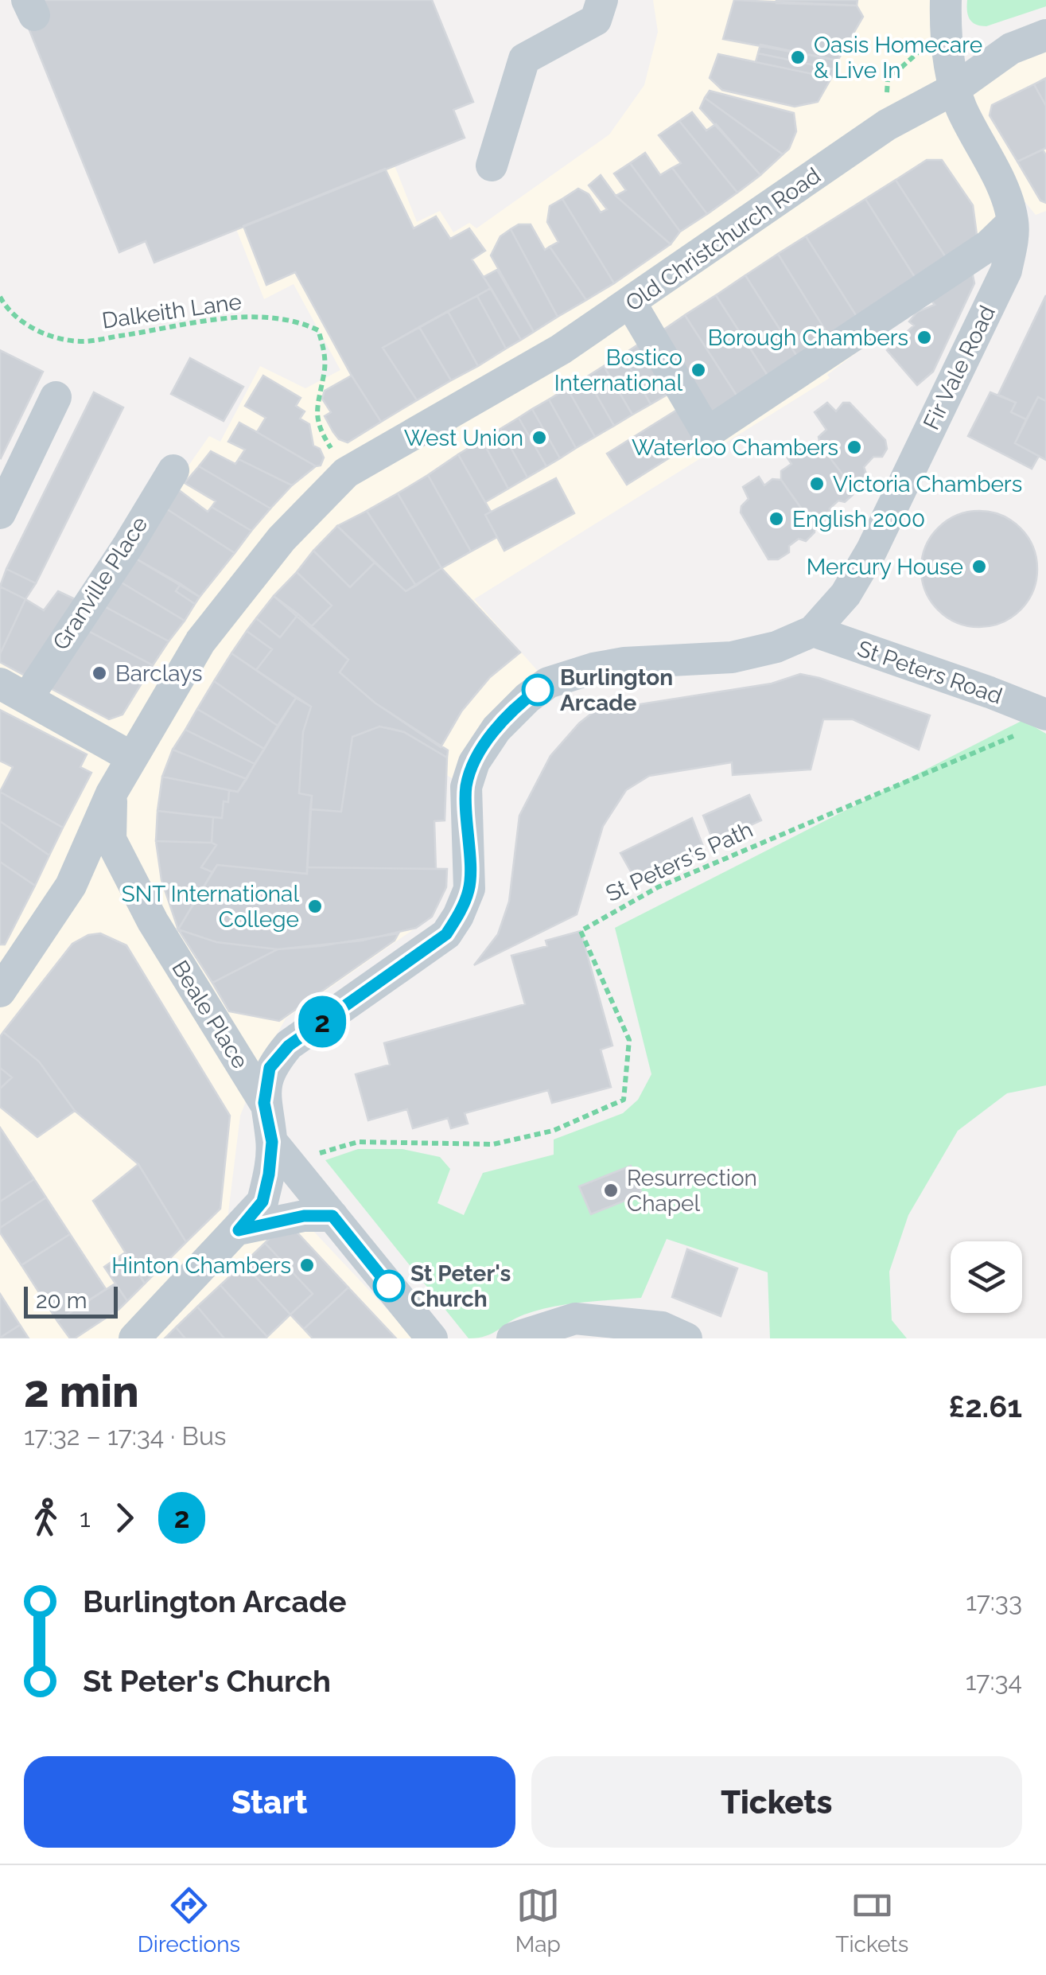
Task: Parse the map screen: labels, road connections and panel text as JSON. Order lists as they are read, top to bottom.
{
  "streets": {
    "street": [
      "Old Christchurch Road",
      "Fir Vale Road",
      "Granville Place",
      "St Peters Road",
      "Beale Place"
    ],
    "path": ["Dalkeith Lane", "St Peters's Path"]
  },
  "crossings": [
    ["Old Christchurch Road", "Dalkeith Lane"],
    ["Old Christchurch Road", "Fir Vale Road"],
    ["Old Christchurch Road", "Beale Place"],
    ["Fir Vale Road", "St Peters Road"],
    ["St Peters Road", "St Peters's Path"]
  ],
  "places": [
    "Oasis Homecare & Live In",
    "Borough Chambers",
    "Bostico International",
    "West Union",
    "Waterloo Chambers",
    "Victoria Chambers",
    "English 2000",
    "Mercury House",
    "Barclays",
    "Burlington Arcade",
    "SNT International College",
    "Resurrection Chapel",
    "Hinton Chambers",
    "St Peter's Church"
  ],
  "lines": ["bus line 2"],
  "scale_bar": "20 m",
  "page": {
    "on_map": "2",
    "scale": "20 m",
    "heading": ["2 min", "17:32 – 17:34 · Bus", "£2.61"],
    "legs": ["1", "2"],
    "list": [
      {
        "name": "Burlington Arcade",
        "value": "17:33"
      },
      {
        "name": "St Peter's Church",
        "value": "17:34"
      }
    ],
    "buttons": ["Start", "Tickets"],
    "tabs": ["Directions", "Map", "Tickets"]
  }
}
